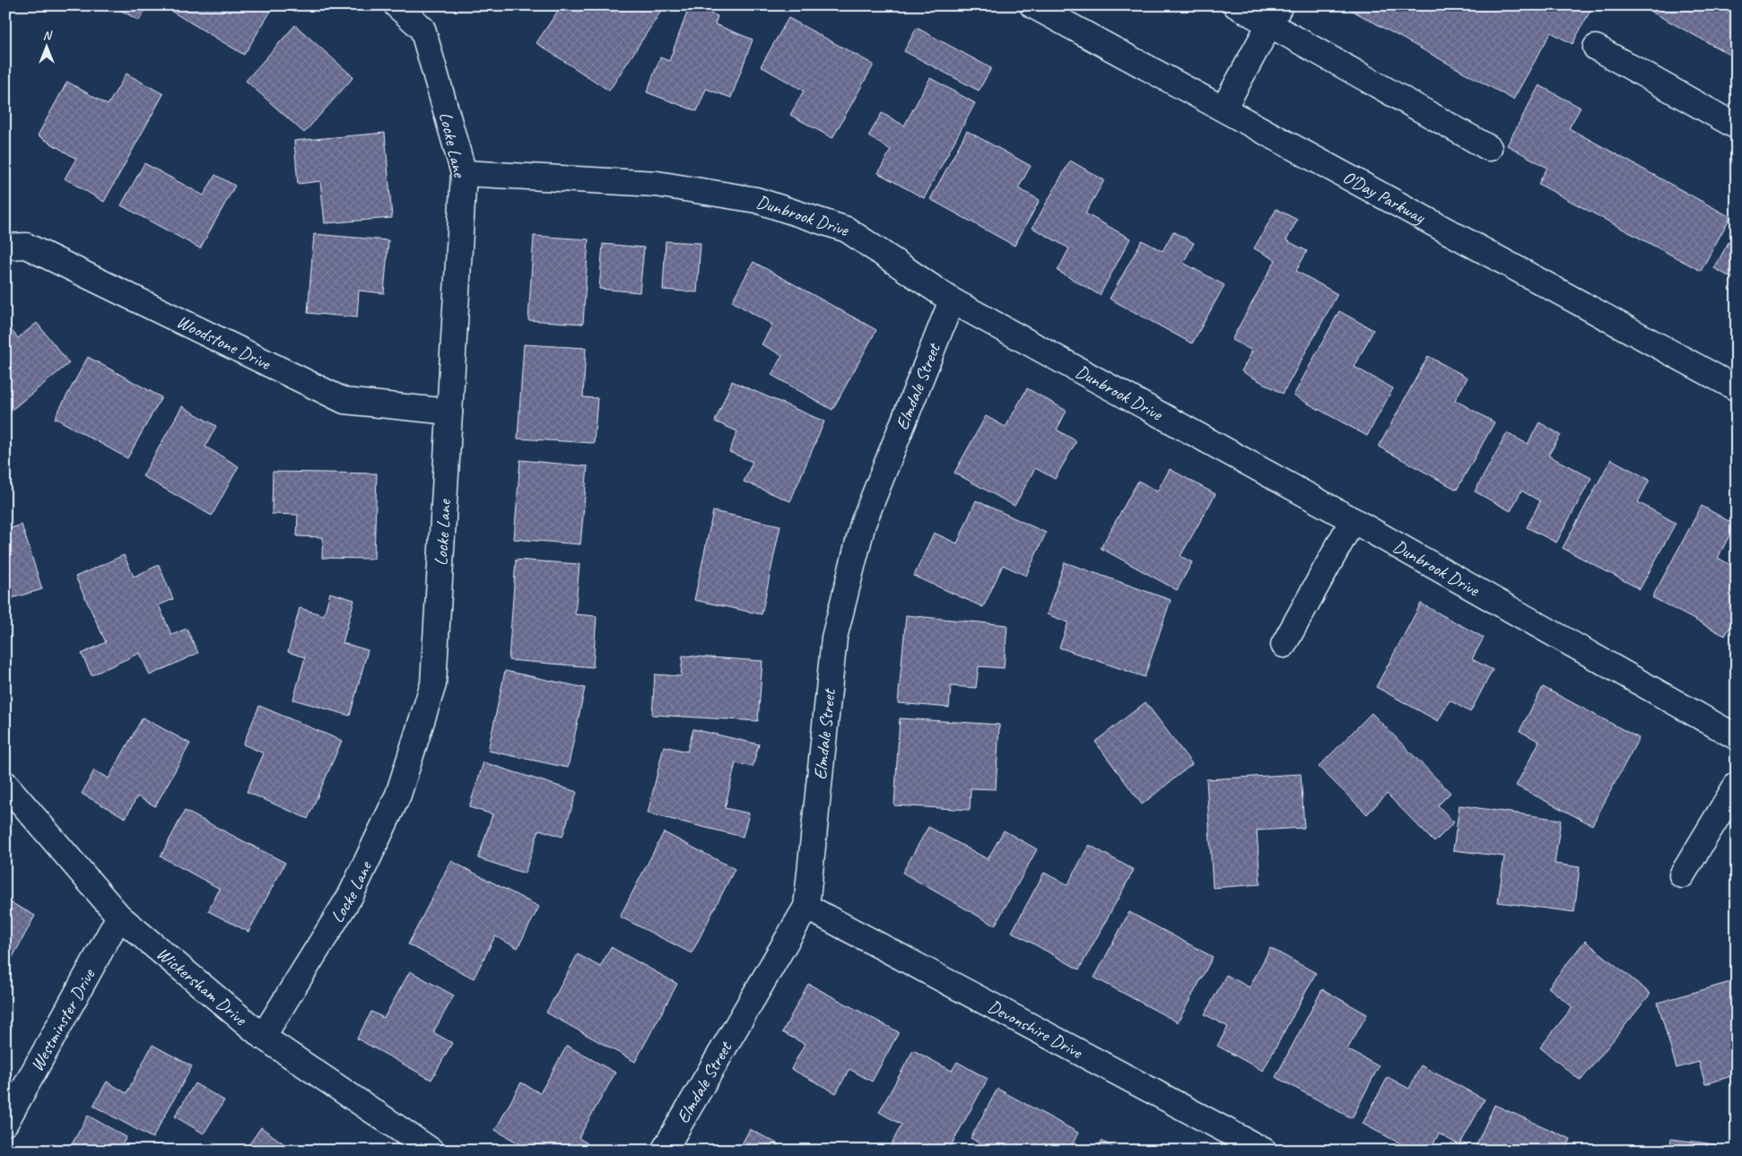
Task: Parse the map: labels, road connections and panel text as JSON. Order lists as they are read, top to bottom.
{
  "streets": {
    "street": [
      "Locke Lane",
      "O'Day Parkway",
      "Dunbrook Drive",
      "Woodstone Drive",
      "Elmdale Street",
      "Wickersham Drive",
      "Westminster Drive",
      "Devonshire Drive"
    ]
  },
  "crossings": [
    ["Locke Lane", "Dunbrook Drive"],
    ["Locke Lane", "Woodstone Drive"],
    ["Locke Lane", "Wickersham Drive"],
    ["Dunbrook Drive", "Elmdale Street"],
    ["Elmdale Street", "Devonshire Drive"],
    ["Wickersham Drive", "Westminster Drive"]
  ],
  "north": "top"
}
